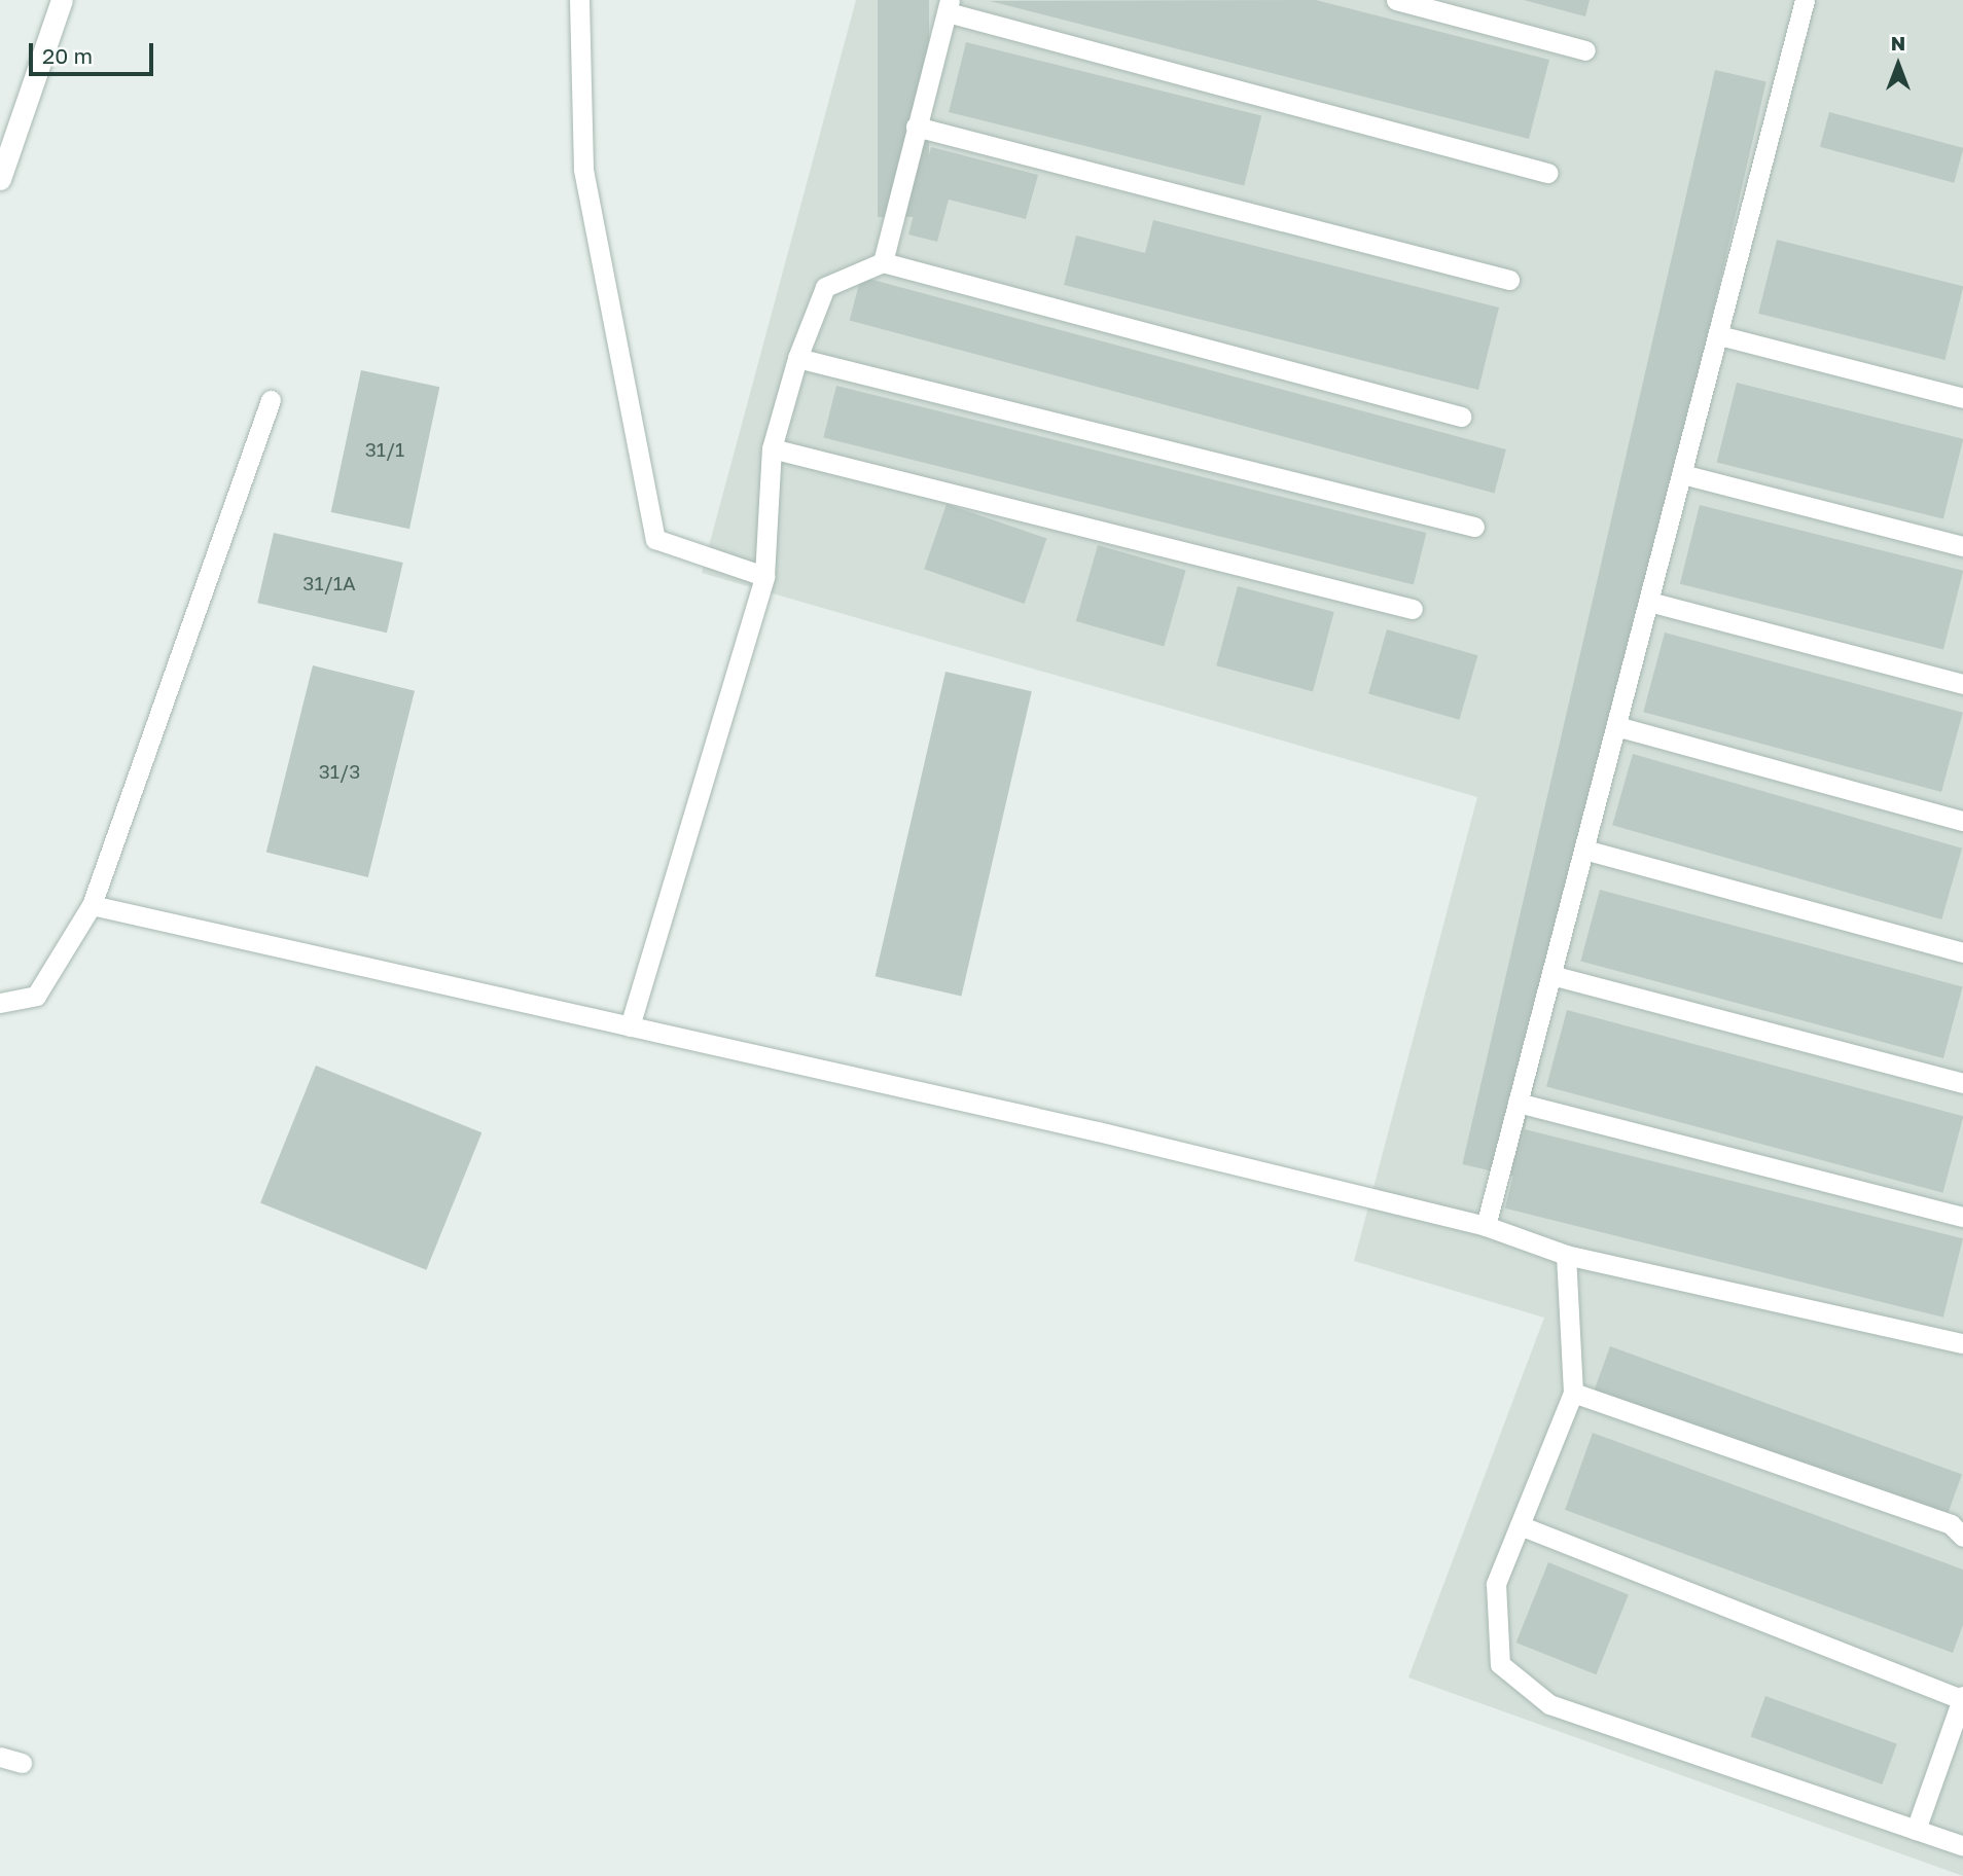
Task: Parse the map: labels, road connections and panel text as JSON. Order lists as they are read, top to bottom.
{
  "house_numbers": ["31/1", "31/1А", "31/3"],
  "scale_bar": "20 m",
  "north": "top"
}
